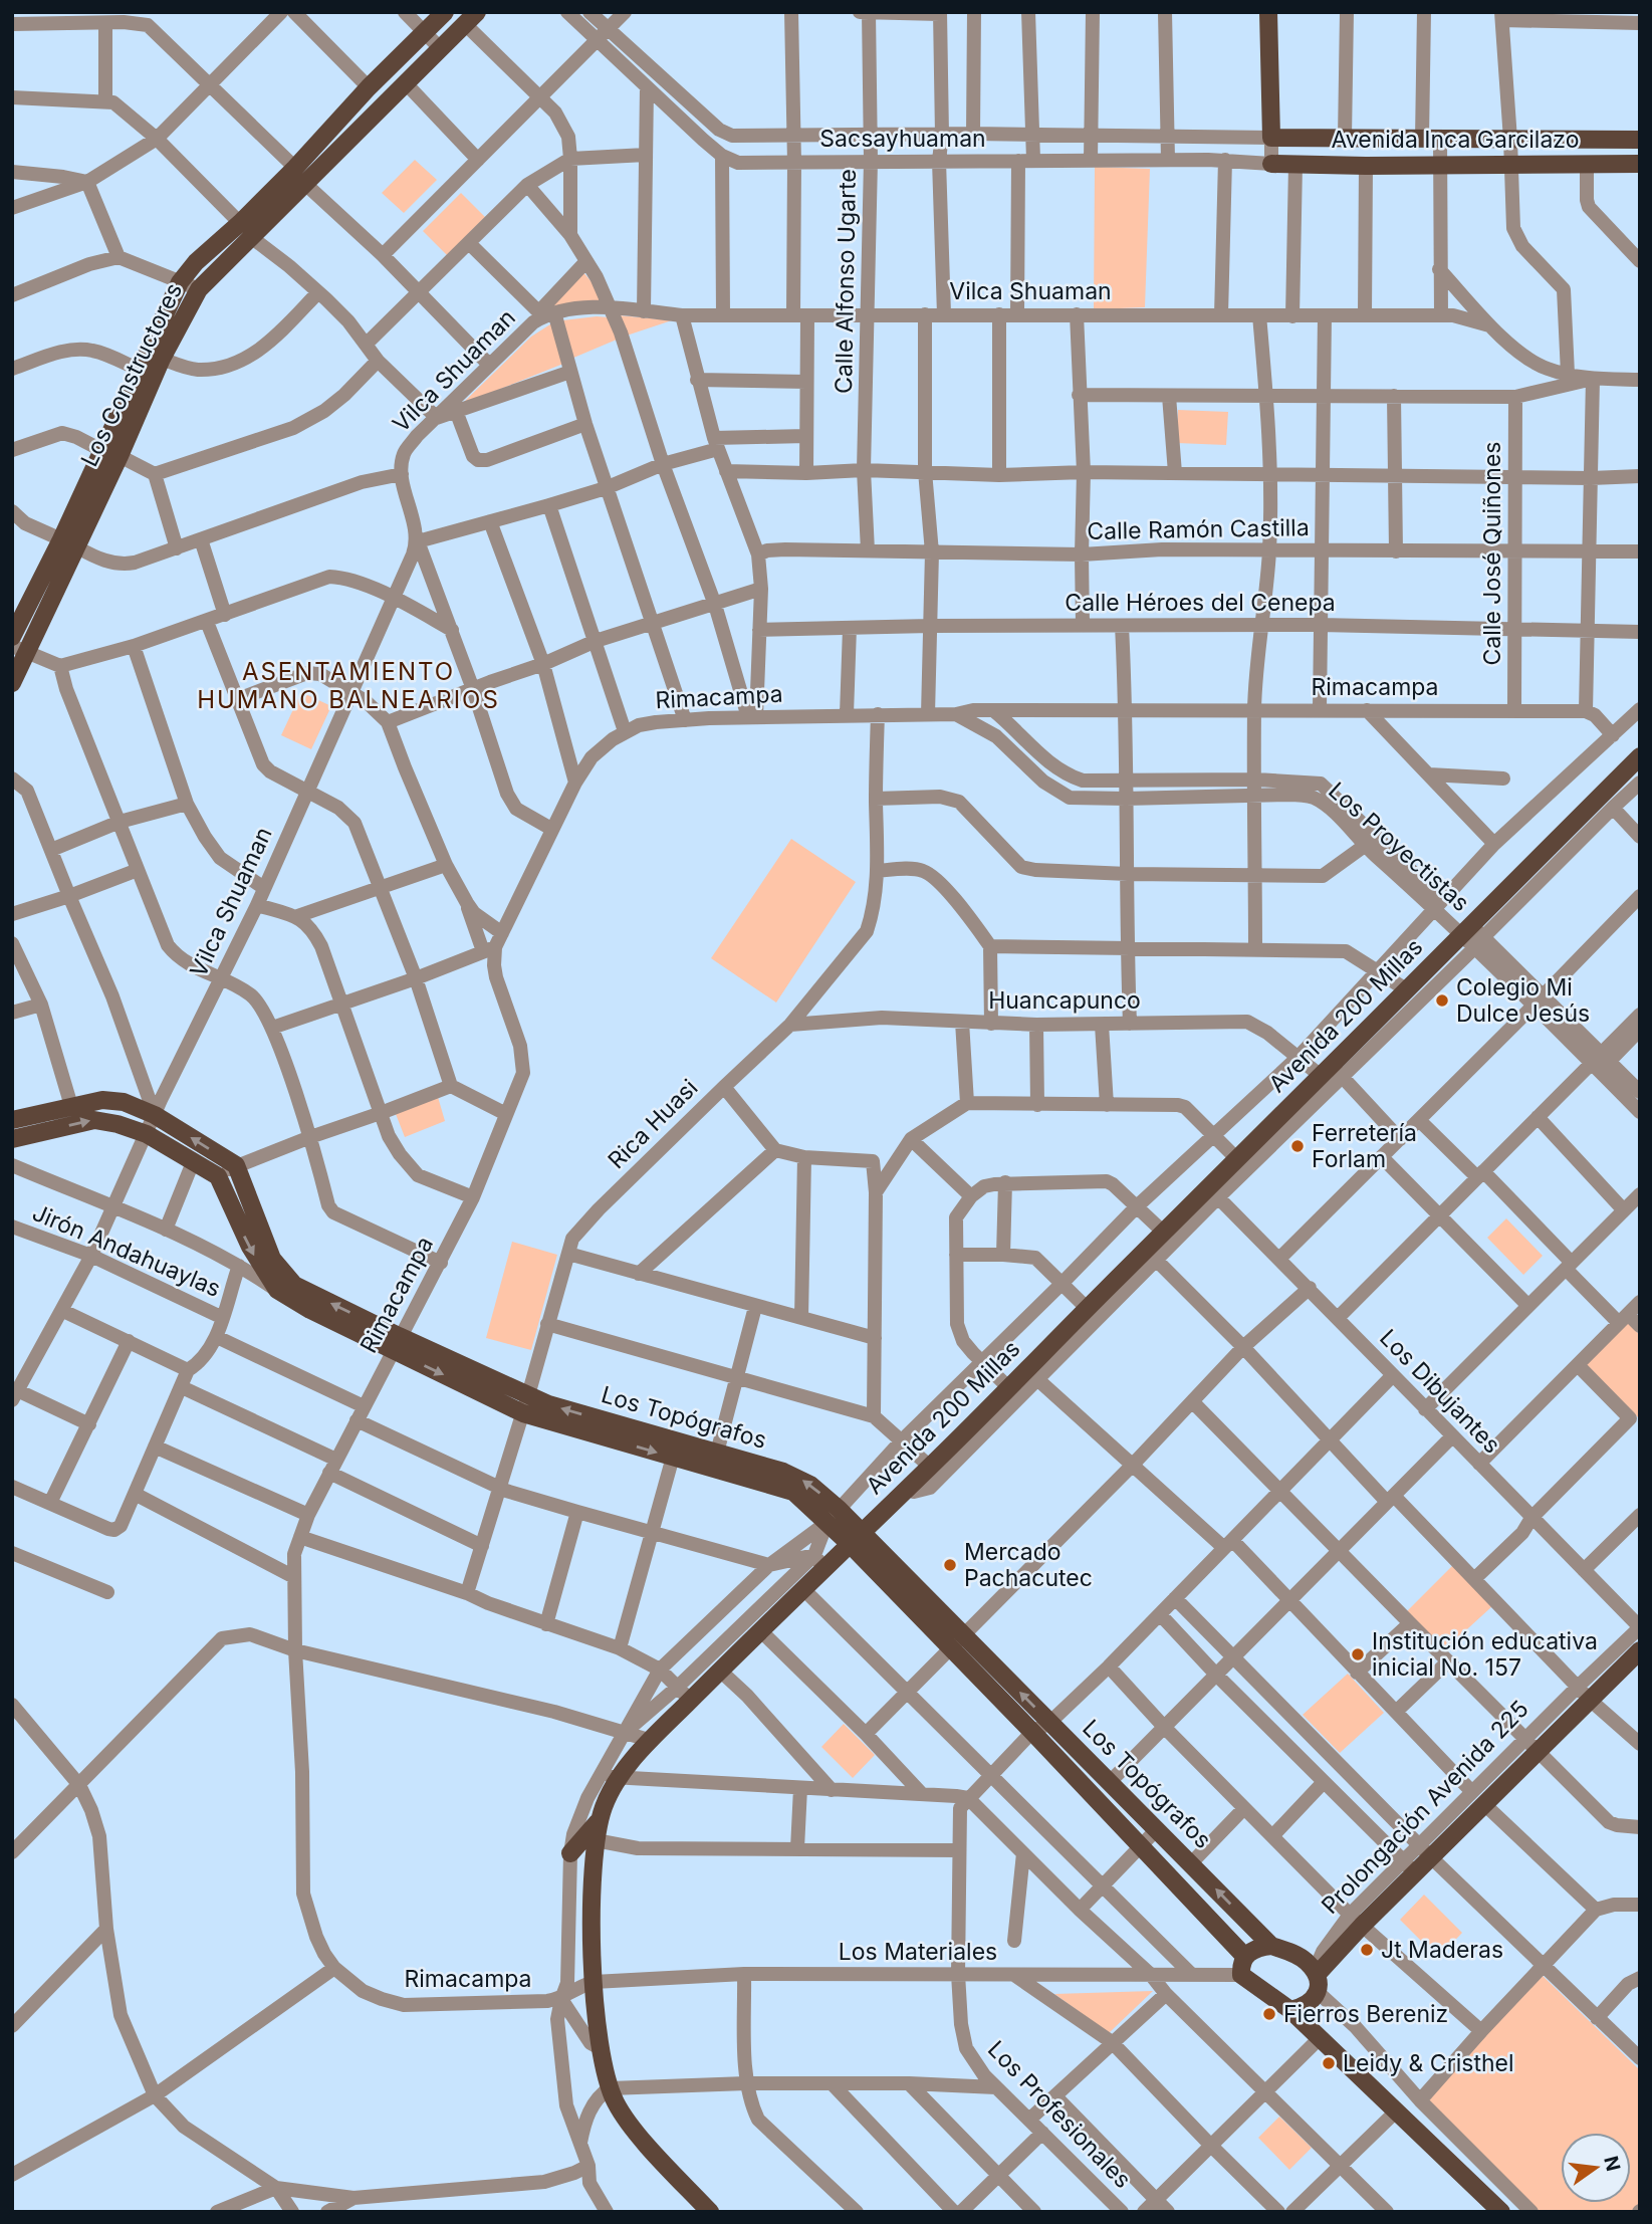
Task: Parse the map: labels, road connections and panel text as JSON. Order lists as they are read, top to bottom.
{
  "streets": {
    "main road": [
      "Avenida Inca Garcilazo",
      "Los Constructores",
      "Avenida 200 Millas",
      "Los Topógrafos",
      "Prolongación Avenida 225"
    ],
    "street": [
      "Sacsayhuaman",
      "Calle Alfonso Ugarte",
      "Vilca Shuaman",
      "Calle Ramón Castilla",
      "Calle José Quiñones",
      "Calle Héroes del Cenepa",
      "Rimacampa",
      "Los Proyectistas",
      "Huancapunco",
      "Rica Huasi",
      "Jirón Andahuaylas",
      "Los Dibujantes",
      "Los Materiales",
      "Los Profesionales"
    ]
  },
  "crossings": [
    ["Sacsayhuaman", "Avenida Inca Garcilazo"],
    ["Sacsayhuaman", "Calle Alfonso Ugarte"],
    ["Calle Alfonso Ugarte", "Vilca Shuaman"],
    ["Calle Alfonso Ugarte", "Calle Ramón Castilla"],
    ["Vilca Shuaman", "Jirón Andahuaylas"],
    ["Calle Ramón Castilla", "Calle José Quiñones"],
    ["Calle José Quiñones", "Calle Héroes del Cenepa"],
    ["Calle José Quiñones", "Rimacampa"],
    ["Rimacampa", "Los Proyectistas"],
    ["Rimacampa", "Avenida 200 Millas"],
    ["Rimacampa", "Rica Huasi"],
    ["Rimacampa", "Los Topógrafos"],
    ["Rimacampa", "Los Materiales"],
    ["Los Proyectistas", "Avenida 200 Millas"],
    ["Huancapunco", "Avenida 200 Millas"],
    ["Huancapunco", "Rica Huasi"],
    ["Avenida 200 Millas", "Los Dibujantes"],
    ["Avenida 200 Millas", "Los Topógrafos"],
    ["Avenida 200 Millas", "Los Materiales"],
    ["Rica Huasi", "Los Topógrafos"],
    ["Los Dibujantes", "Prolongación Avenida 225"],
    ["Los Topógrafos", "Prolongación Avenida 225"],
    ["Los Topógrafos", "Los Materiales"],
    ["Prolongación Avenida 225", "Los Materiales"],
    ["Los Materiales", "Los Profesionales"]
  ],
  "districts": ["ASENTAMIENTO HUMANO BALNEARIOS"],
  "places": [
    "Colegio Mi Dulce Jesús",
    "Ferretería Forlam",
    "Mercado Pachacutec",
    "Institución educativa inicial No. 157",
    "Jt Maderas",
    "Fierros Bereniz",
    "Leidy & Cristhel"
  ],
  "north": "right"
}
